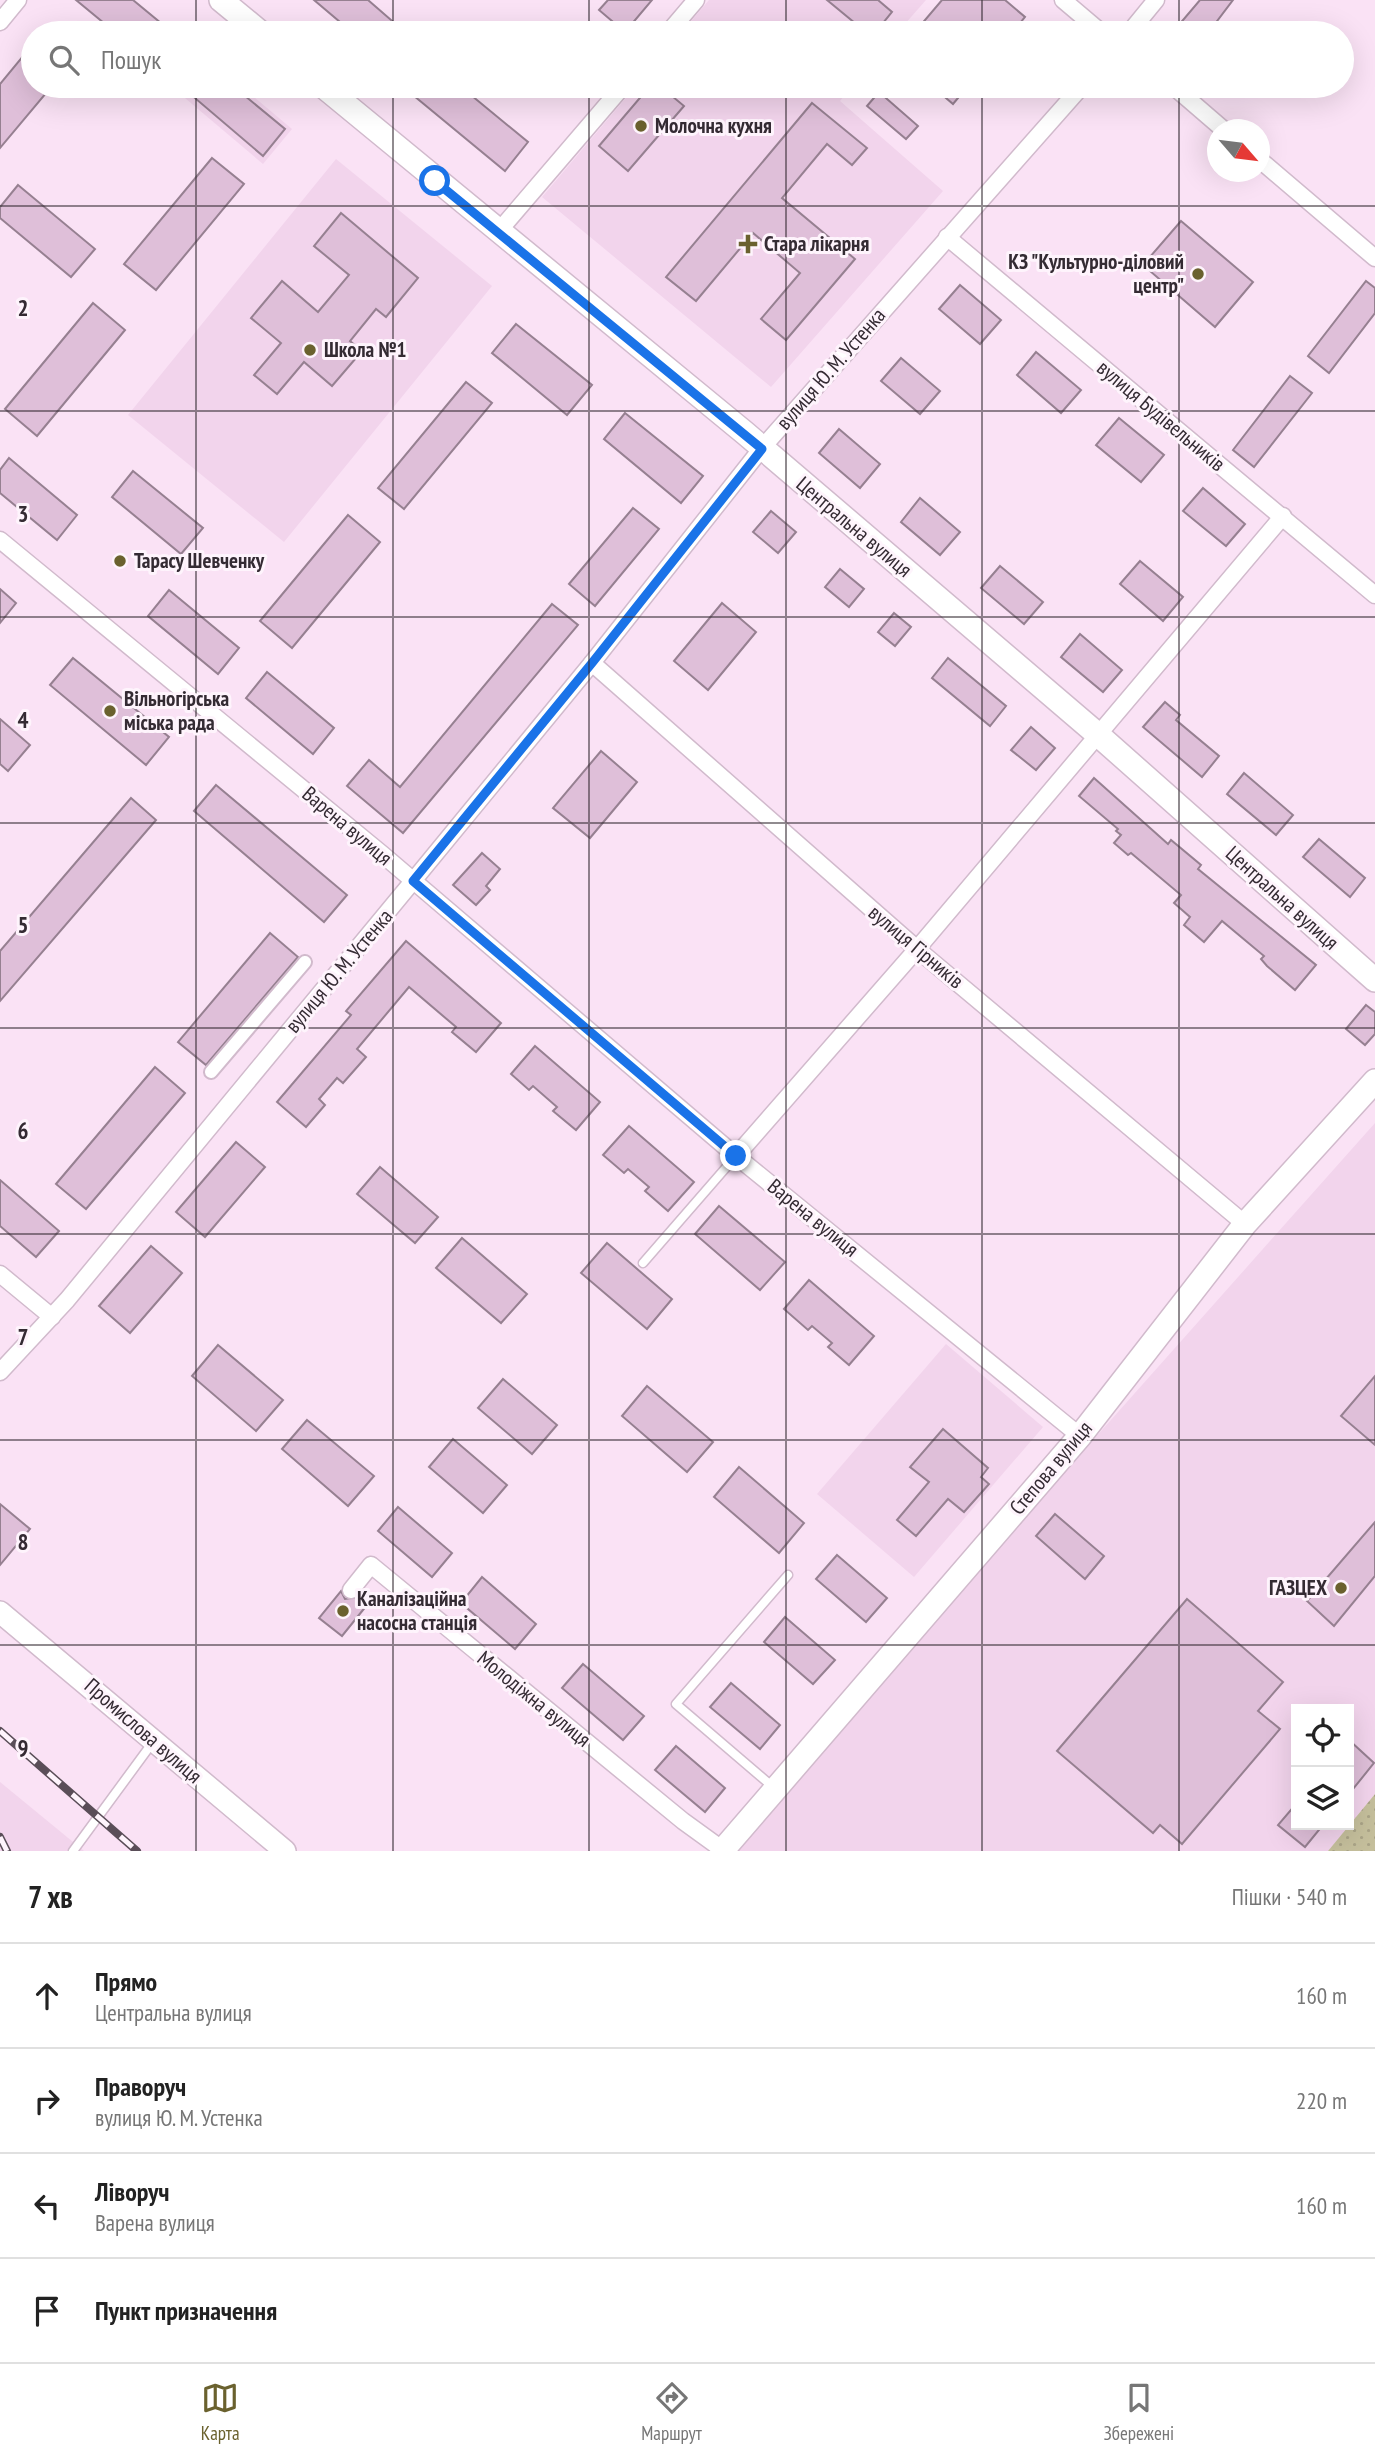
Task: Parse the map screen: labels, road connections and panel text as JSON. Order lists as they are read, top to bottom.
{
  "streets": {
    "main road": ["Центральна вулиця", "Степова вулиця"],
    "street": [
      "вулиця Ю. М. Устенка",
      "вулиця Будівельників",
      "Варена вулиця",
      "вулиця Гірників",
      "Молодіжна вулиця",
      "Промислова вулиця"
    ]
  },
  "crossings": [
    ["вулиця Ю. М. Устенка", "вулиця Будівельників"],
    ["вулиця Ю. М. Устенка", "Центральна вулиця"],
    ["вулиця Ю. М. Устенка", "Варена вулиця"],
    ["вулиця Ю. М. Устенка", "вулиця Гірників"],
    ["Варена вулиця", "Степова вулиця"],
    ["вулиця Гірників", "Степова вулиця"],
    ["Степова вулиця", "Молодіжна вулиця"]
  ],
  "places": {
    "other": [
      "Молочна кухня",
      "КЗ \"Культурно-діловий центр\"",
      "Школа №1",
      "Тарасу Шевченку",
      "Вільногірська міська рада",
      "ГАЗЦЕХ",
      "Каналізаційна насосна станція"
    ],
    "health": ["Стара лікарня"]
  },
  "north": "bottom right",
  "page": {
    "search": "Пошук",
    "heading": ["7 хв", "Пішки · 540 m"],
    "list": [
      ["Прямо", "Центральна вулиця", "160 m"],
      ["Праворуч", "вулиця Ю. М. Устенка", "220 m"],
      ["Ліворуч", "Варена вулиця", "160 m"],
      "Пункт призначення"
    ],
    "nav": ["Карта", "Маршрут", "Збережені"]
  },
  "grid": {
    "rows": [
      "2",
      "3",
      "4",
      "5",
      "6",
      "7",
      "8",
      "9"
    ]
  }
}
